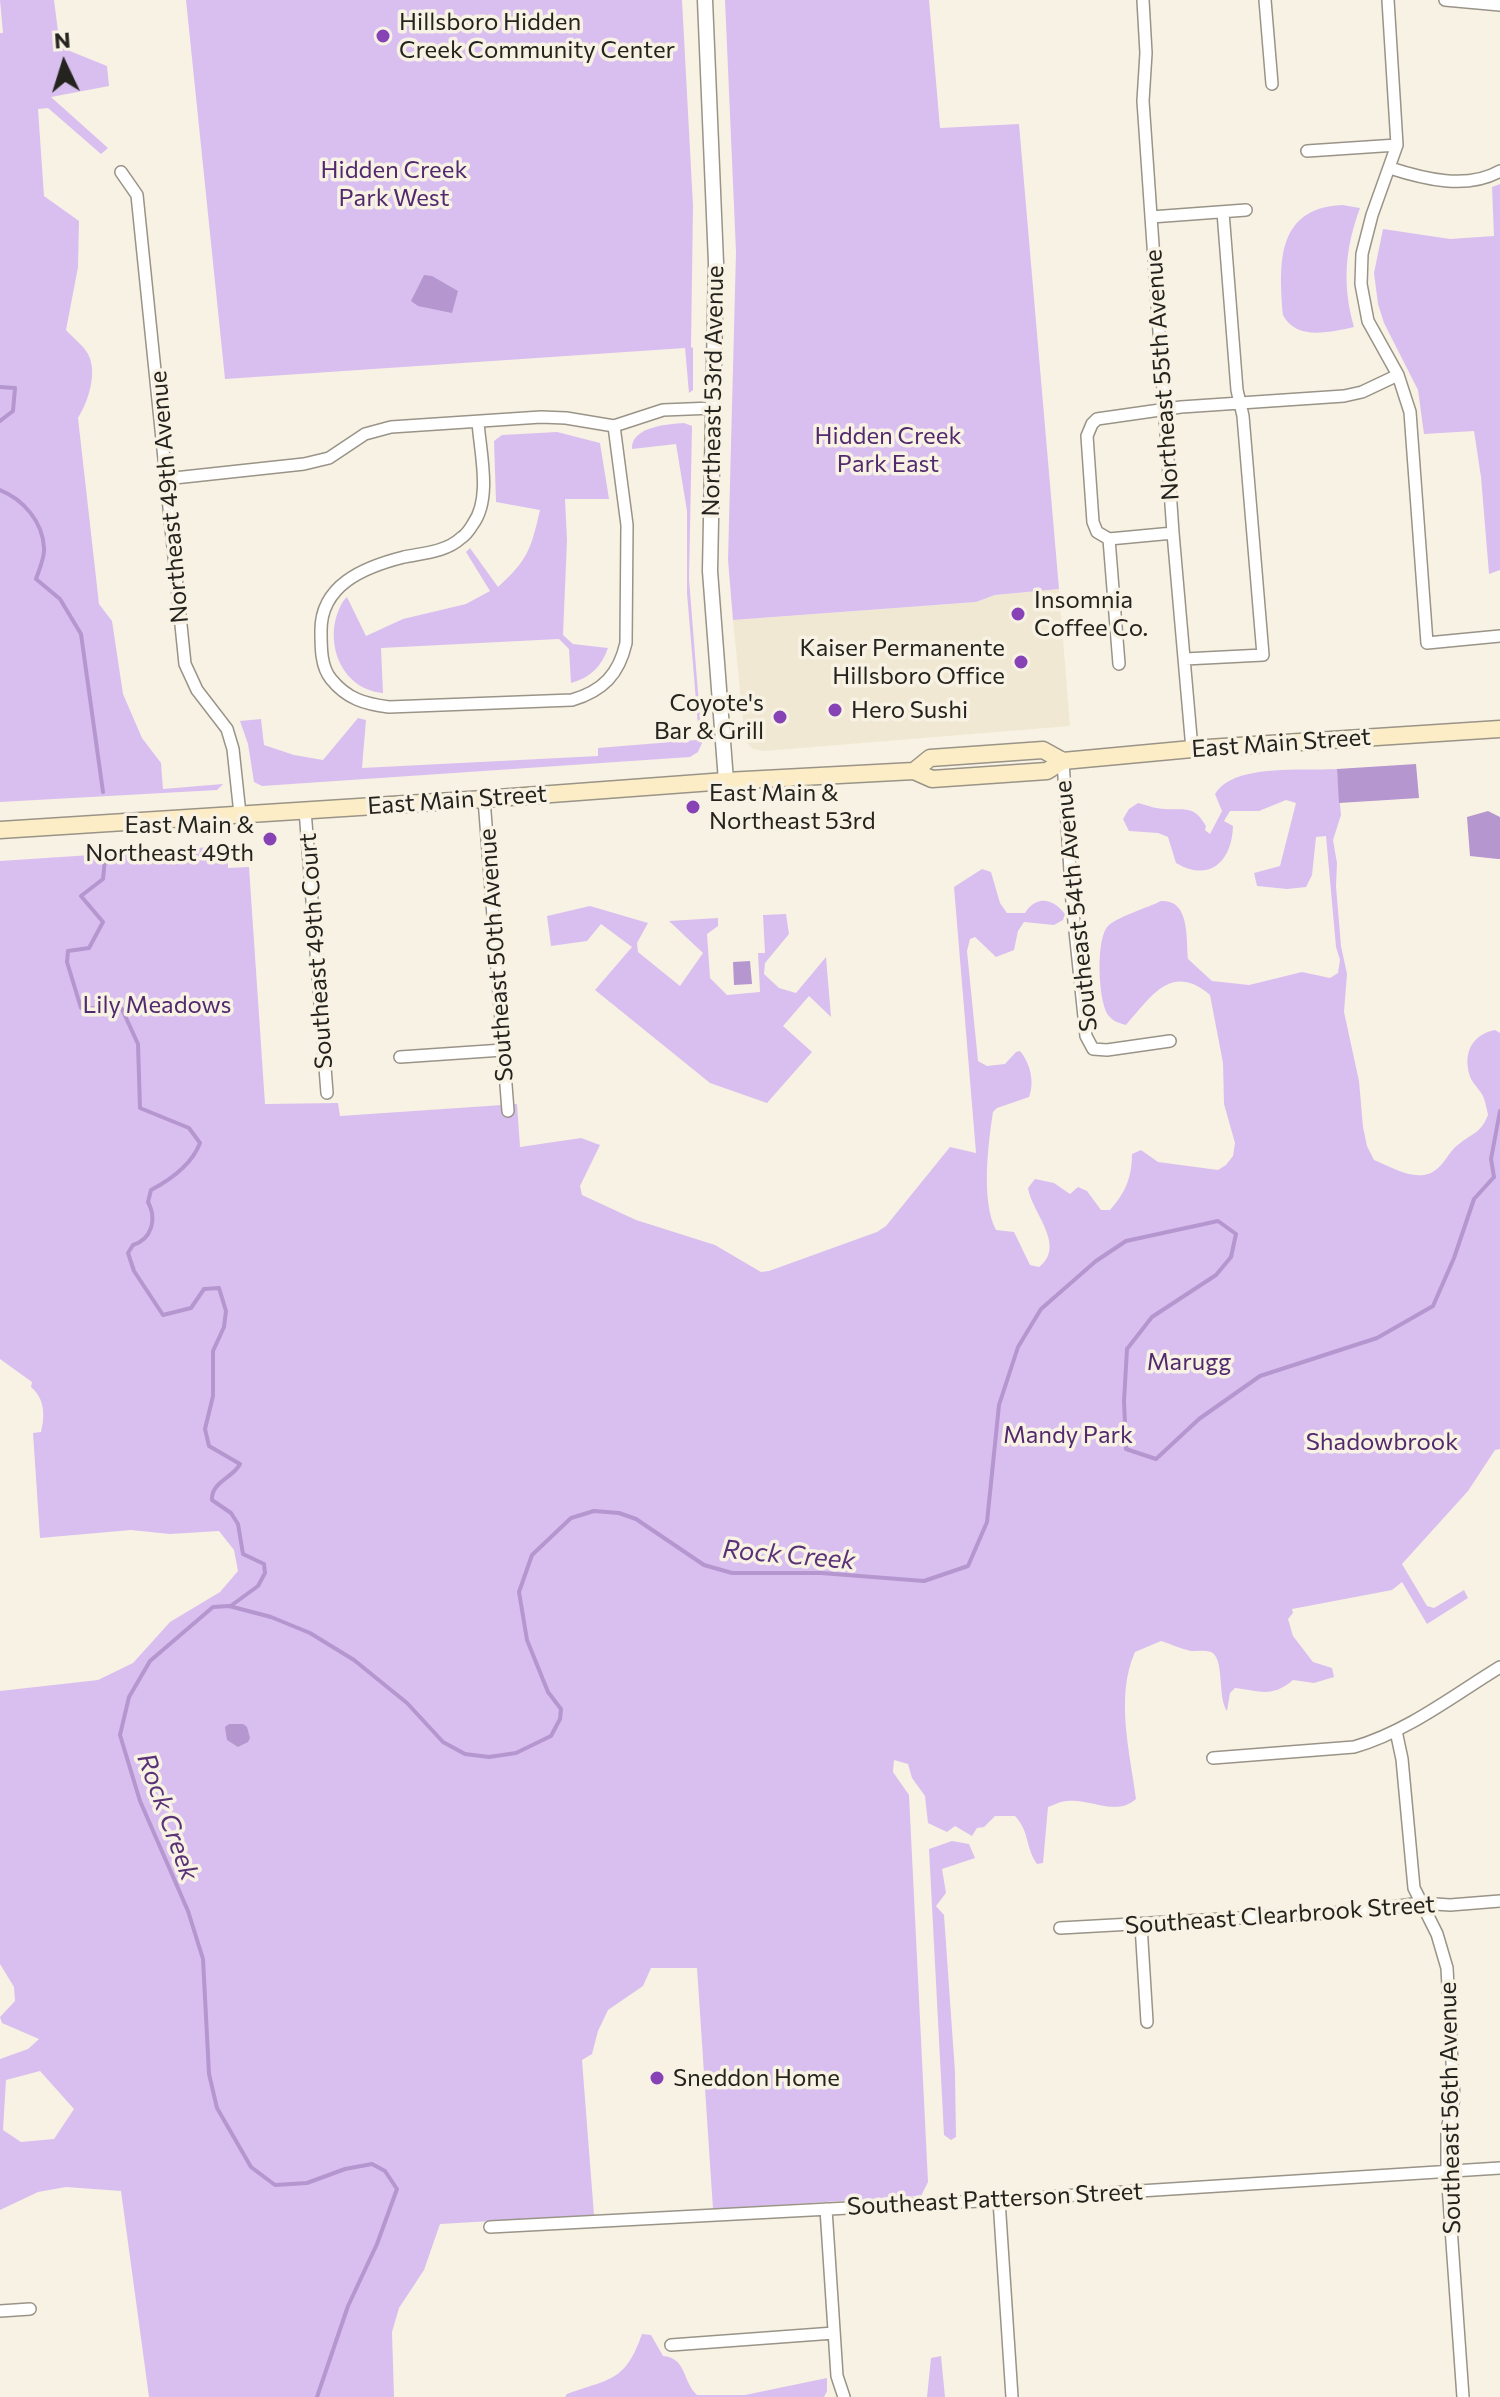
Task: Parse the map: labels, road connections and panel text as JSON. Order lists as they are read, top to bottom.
{
  "streets": {
    "main road": ["East Main Street"],
    "street": [
      "Northeast 55th Avenue",
      "Northeast 53rd Avenue",
      "Northeast 49th Avenue",
      "Southeast 54th Avenue",
      "Southeast 49th Court",
      "Southeast 50th Avenue",
      "Southeast Clearbrook Street",
      "Southeast 56th Avenue",
      "Southeast Patterson Street"
    ]
  },
  "crossings": [
    ["Northeast 55th Avenue", "East Main Street"],
    ["Northeast 53rd Avenue", "East Main Street"],
    ["Northeast 49th Avenue", "East Main Street"],
    ["East Main Street", "Southeast 54th Avenue"],
    ["East Main Street", "Southeast 49th Court"],
    ["East Main Street", "Southeast 50th Avenue"],
    ["Southeast Clearbrook Street", "Southeast 56th Avenue"],
    ["Southeast 56th Avenue", "Southeast Patterson Street"]
  ],
  "water": ["Rock Creek"],
  "parks": [
    "Hidden Creek Park West",
    "Hidden Creek Park East",
    "Lily Meadows",
    "Marugg",
    "Mandy Park",
    "Shadowbrook"
  ],
  "places": [
    "Hillsboro Hidden Creek Community Center",
    "Insomnia Coffee Co.",
    "Kaiser Permanente Hillsboro Office",
    "Hero Sushi",
    "Coyote's Bar & Grill",
    "East Main & Northeast 53rd",
    "East Main & Northeast 49th",
    "Sneddon Home"
  ],
  "north": "top"
}
